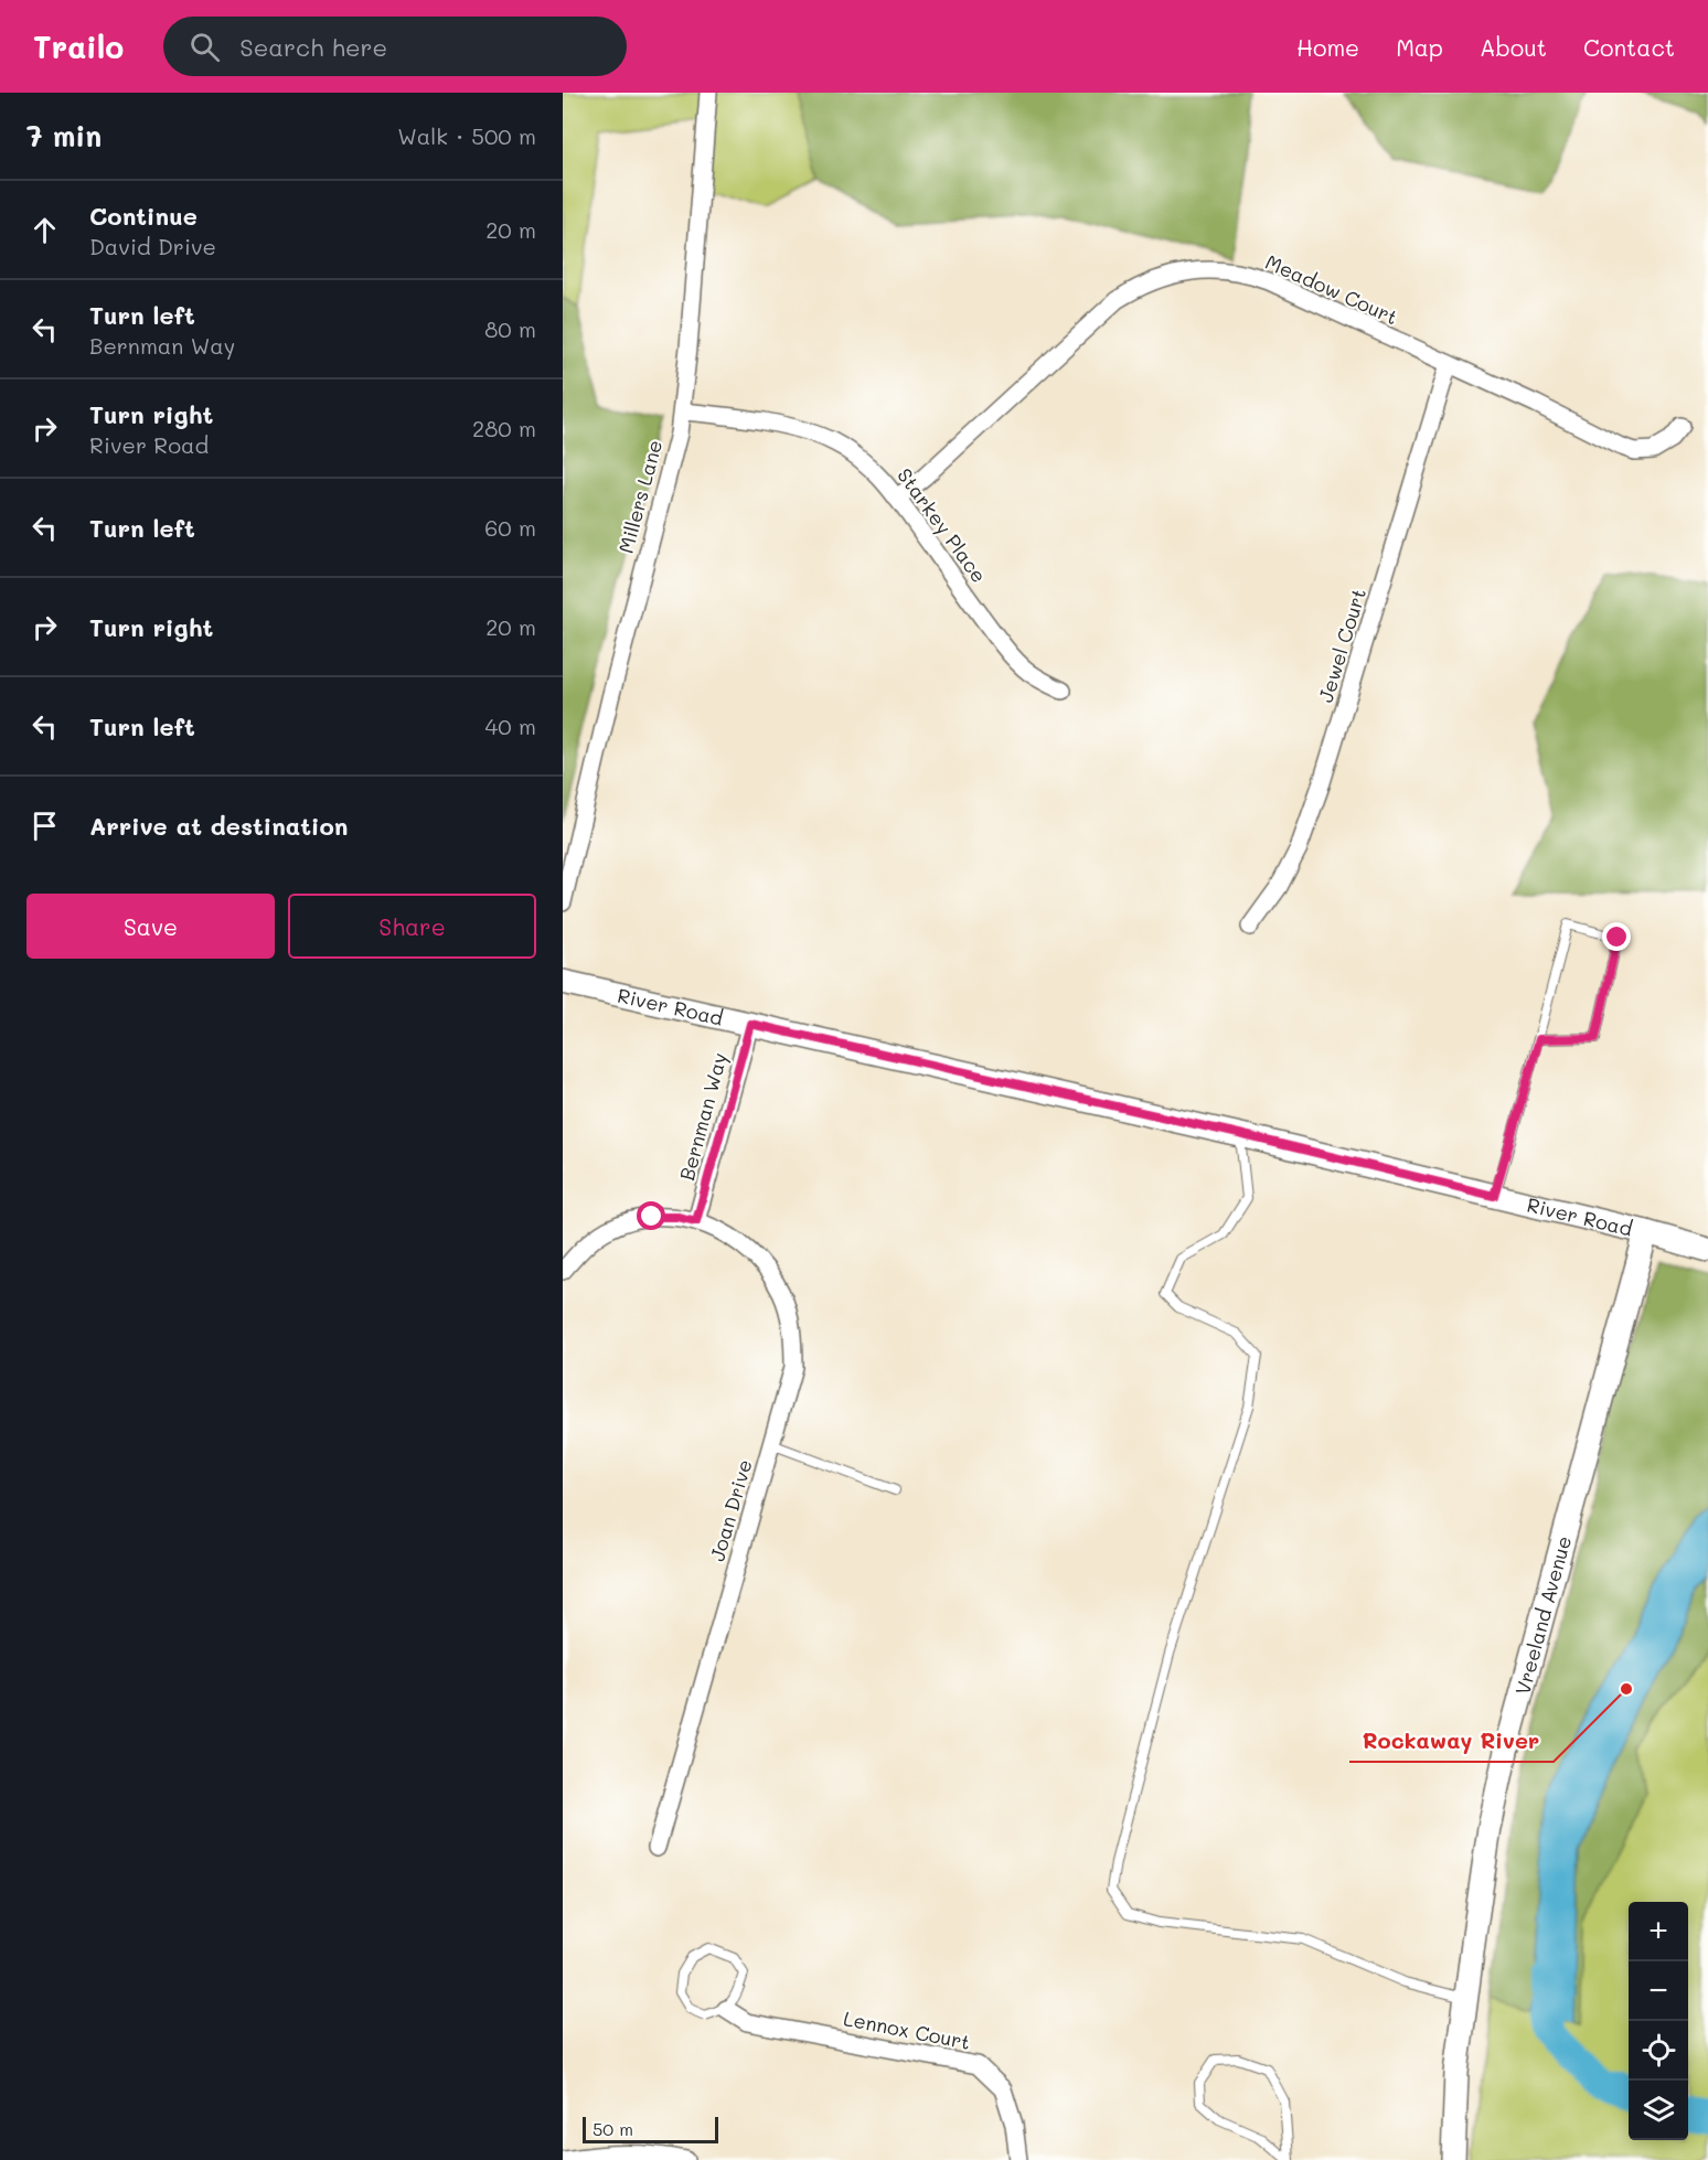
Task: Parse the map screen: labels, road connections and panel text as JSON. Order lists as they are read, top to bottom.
{
  "streets": {
    "street": [
      "Meadow Court",
      "Millers Lane",
      "Starkey Place",
      "Jewel Court",
      "River Road",
      "Bernman Way",
      "Joan Drive",
      "Vreeland Avenue",
      "Lennox Court"
    ]
  },
  "crossings": [
    ["Meadow Court", "Starkey Place"],
    ["Meadow Court", "Jewel Court"],
    ["Millers Lane", "Starkey Place"],
    ["River Road", "Bernman Way"],
    ["River Road", "Vreeland Avenue"],
    ["Bernman Way", "Joan Drive"]
  ],
  "places": ["Rockaway River"],
  "scale_bar": "50 m",
  "page": {
    "header": "Trailo",
    "search": "Search here",
    "nav": [
      "Home",
      "Map",
      "About",
      "Contact"
    ],
    "heading": ["7 min", "Walk · 500 m"],
    "list": [
      ["Continue", "David Drive", "20 m"],
      ["Turn left", "Bernman Way", "80 m"],
      ["Turn right", "River Road", "280 m"],
      ["Turn left", "60 m"],
      ["Turn right", "20 m"],
      ["Turn left", "40 m"],
      "Arrive at destination"
    ],
    "buttons": ["Save", "Share"],
    "map_buttons": ["+", "−"],
    "scale": "50 m"
  }
}
